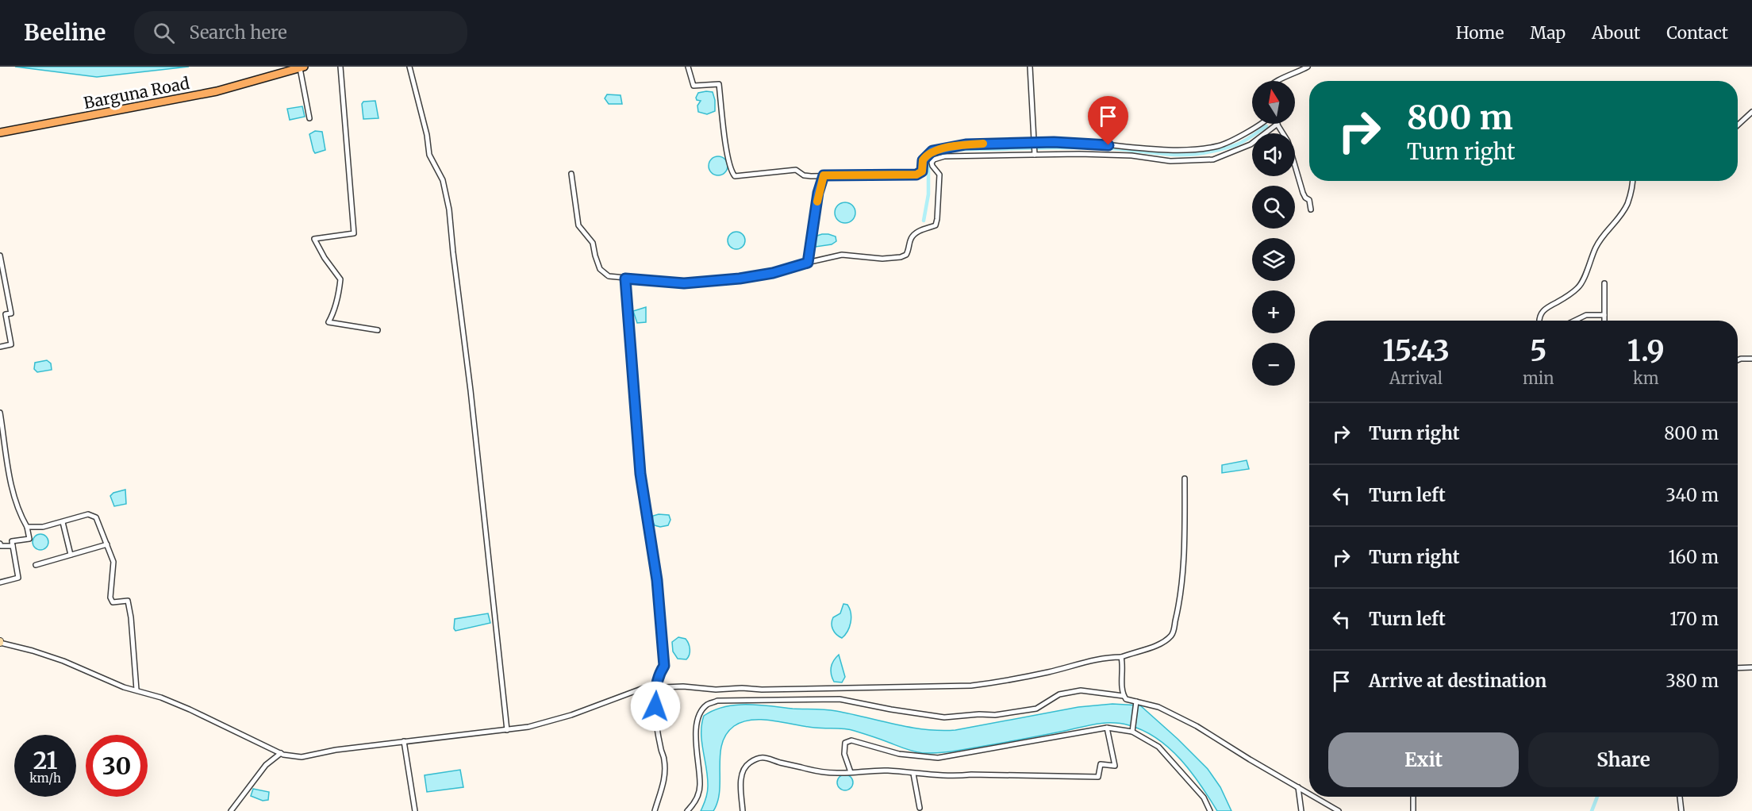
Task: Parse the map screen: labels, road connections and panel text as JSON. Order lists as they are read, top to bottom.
{
  "streets": {
    "main road": ["Barguna Road"]
  },
  "north": "top",
  "page": {
    "header": "Beeline",
    "search": "Search here",
    "nav": [
      "Home",
      "Map",
      "About",
      "Contact"
    ],
    "map_buttons": ["+", "−"],
    "turn": ["800 m", "Turn right"],
    "eta": [
      "15:43",
      "Arrival",
      "5",
      "min",
      "1.9",
      "km"
    ],
    "list": [
      {
        "name": "Turn right",
        "value": "800 m"
      },
      {
        "name": "Turn left",
        "value": "340 m"
      },
      {
        "name": "Turn right",
        "value": "160 m"
      },
      {
        "name": "Turn left",
        "value": "170 m"
      },
      {
        "name": "Arrive at destination",
        "value": "380 m"
      }
    ],
    "buttons": ["Exit", "Share"],
    "speed": "21 km/h",
    "limit": "30"
  }
}
